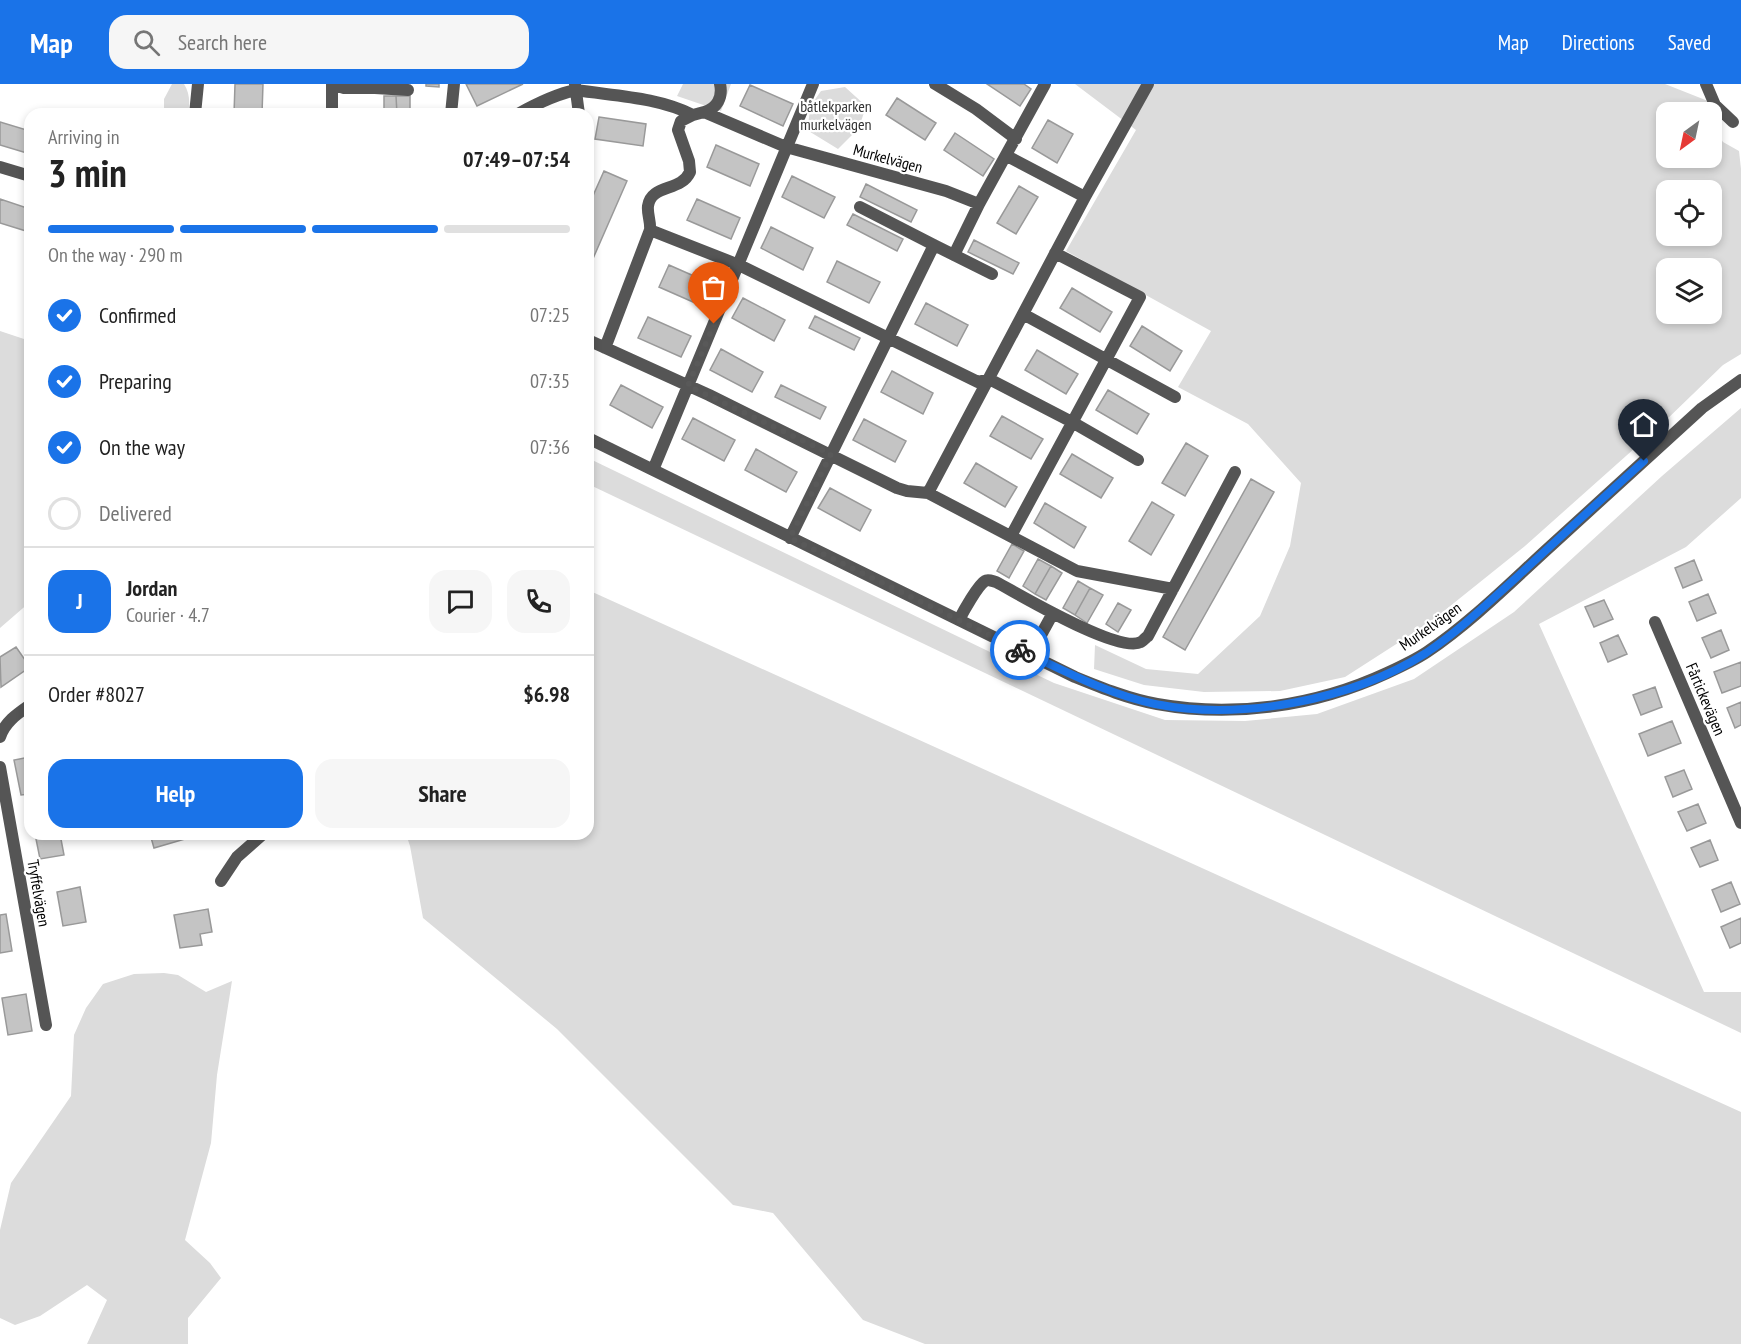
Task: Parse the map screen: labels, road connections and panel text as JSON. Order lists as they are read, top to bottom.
{
  "streets": {
    "street": ["Murkelvägen", "Fårtickevägen", "Tryffelvägen"]
  },
  "parks": ["båtlekparken murkelvägen"],
  "north": "bottom left",
  "page": {
    "header": "Map",
    "search": "Search here",
    "nav": ["Map", "Directions", "Saved"],
    "heading": ["3 min", "Arriving in", "07:49–07:54"],
    "panel": [
      "Jordan",
      "Courier · 4.7",
      "Order #8027",
      "$6.98"
    ],
    "bar": "On the way · 290 m",
    "list": [
      ["Confirmed", "07:25"],
      ["Preparing", "07:35"],
      ["On the way", "07:36"],
      "Delivered"
    ],
    "round": "J",
    "buttons": ["Help", "Share"]
  }
}
